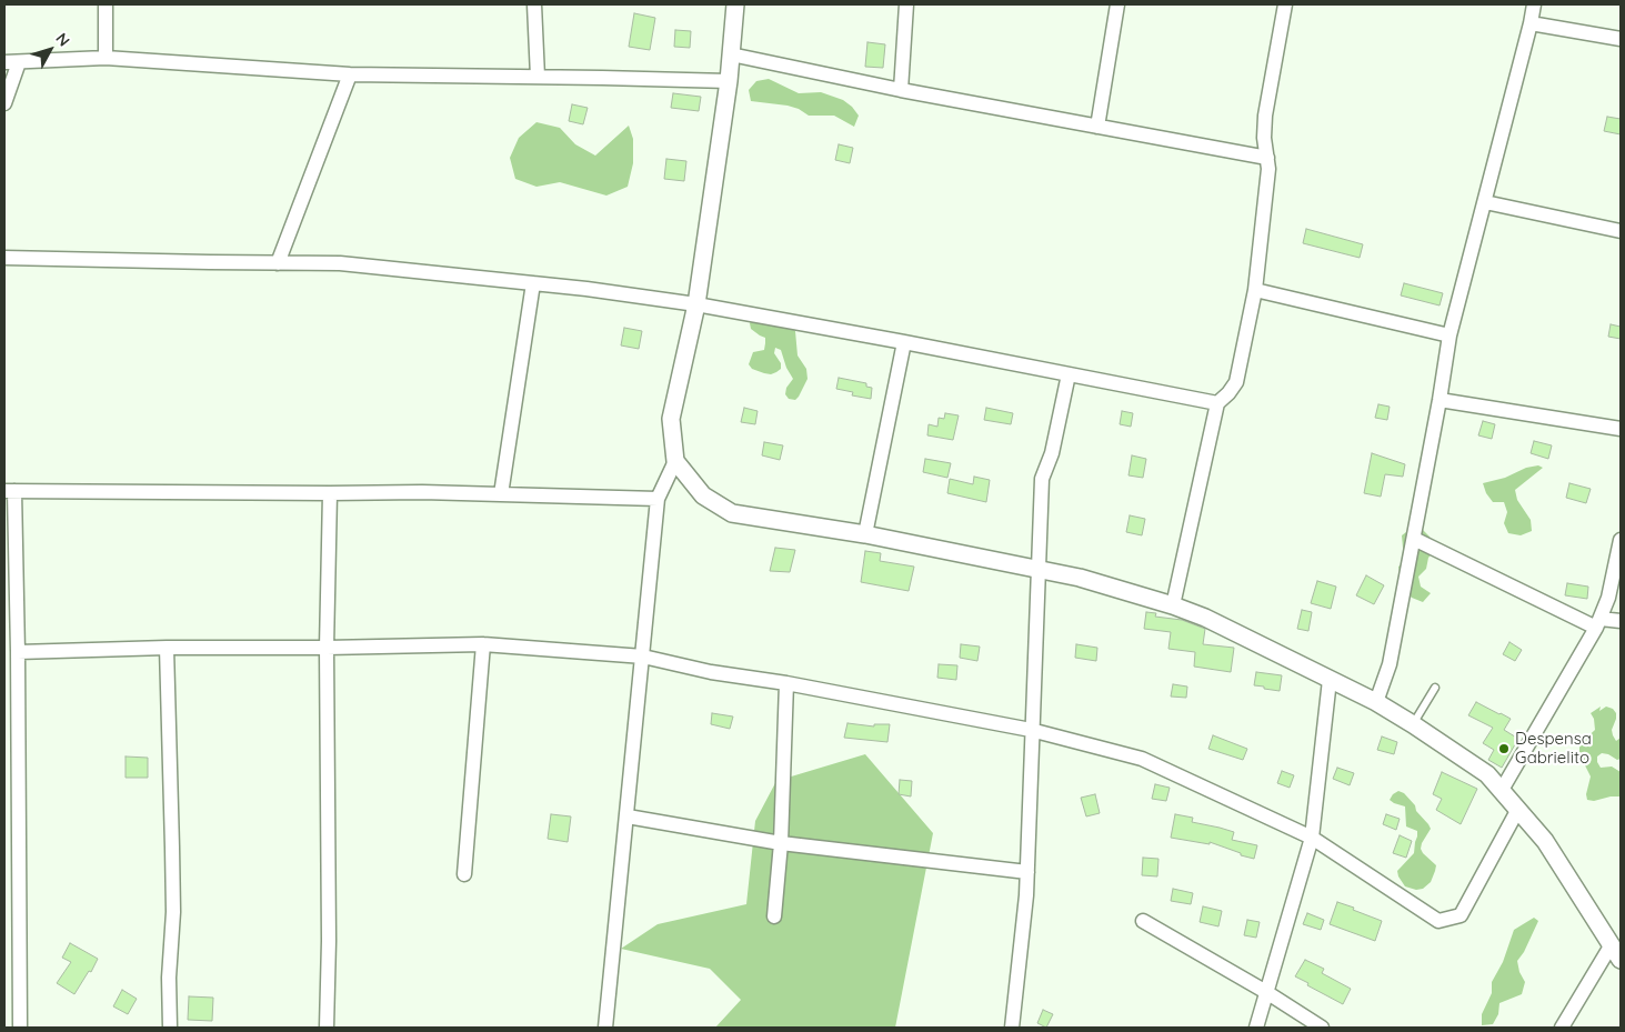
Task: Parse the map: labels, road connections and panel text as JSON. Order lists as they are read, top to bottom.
{
  "places": ["Despensa Gabrielito"],
  "north": "top right"
}
